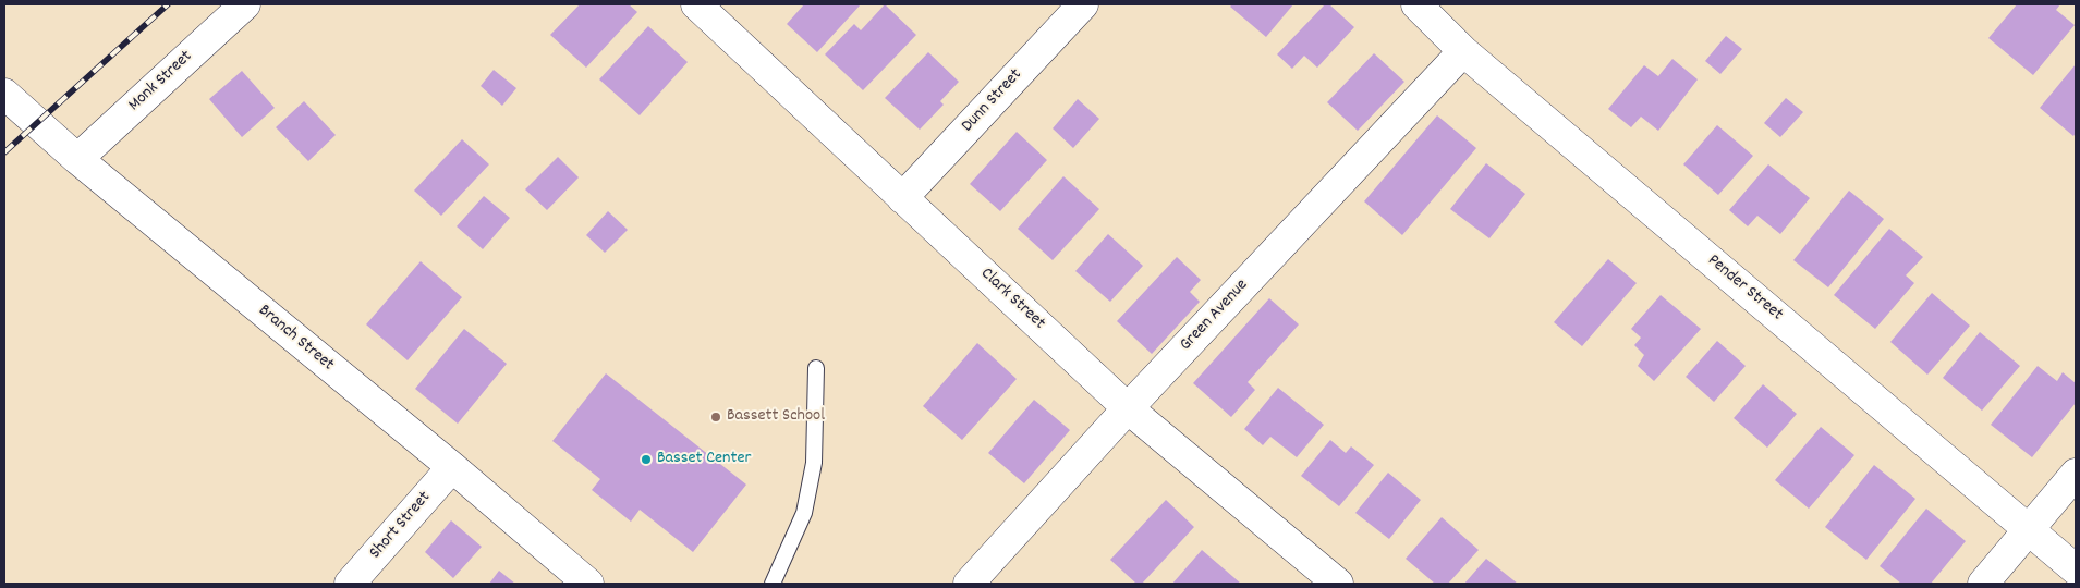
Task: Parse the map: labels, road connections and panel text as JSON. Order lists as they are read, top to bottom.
{
  "streets": {
    "street": [
      "Monk Street",
      "Dunn Street",
      "Pender Street",
      "Clark Street",
      "Green Avenue",
      "Branch Street",
      "Short Street"
    ]
  },
  "crossings": [
    ["Monk Street", "Branch Street"],
    ["Dunn Street", "Clark Street"],
    ["Pender Street", "Green Avenue"],
    ["Clark Street", "Green Avenue"],
    ["Branch Street", "Short Street"]
  ],
  "places": ["Bassett School", "Basset Center"]
}
